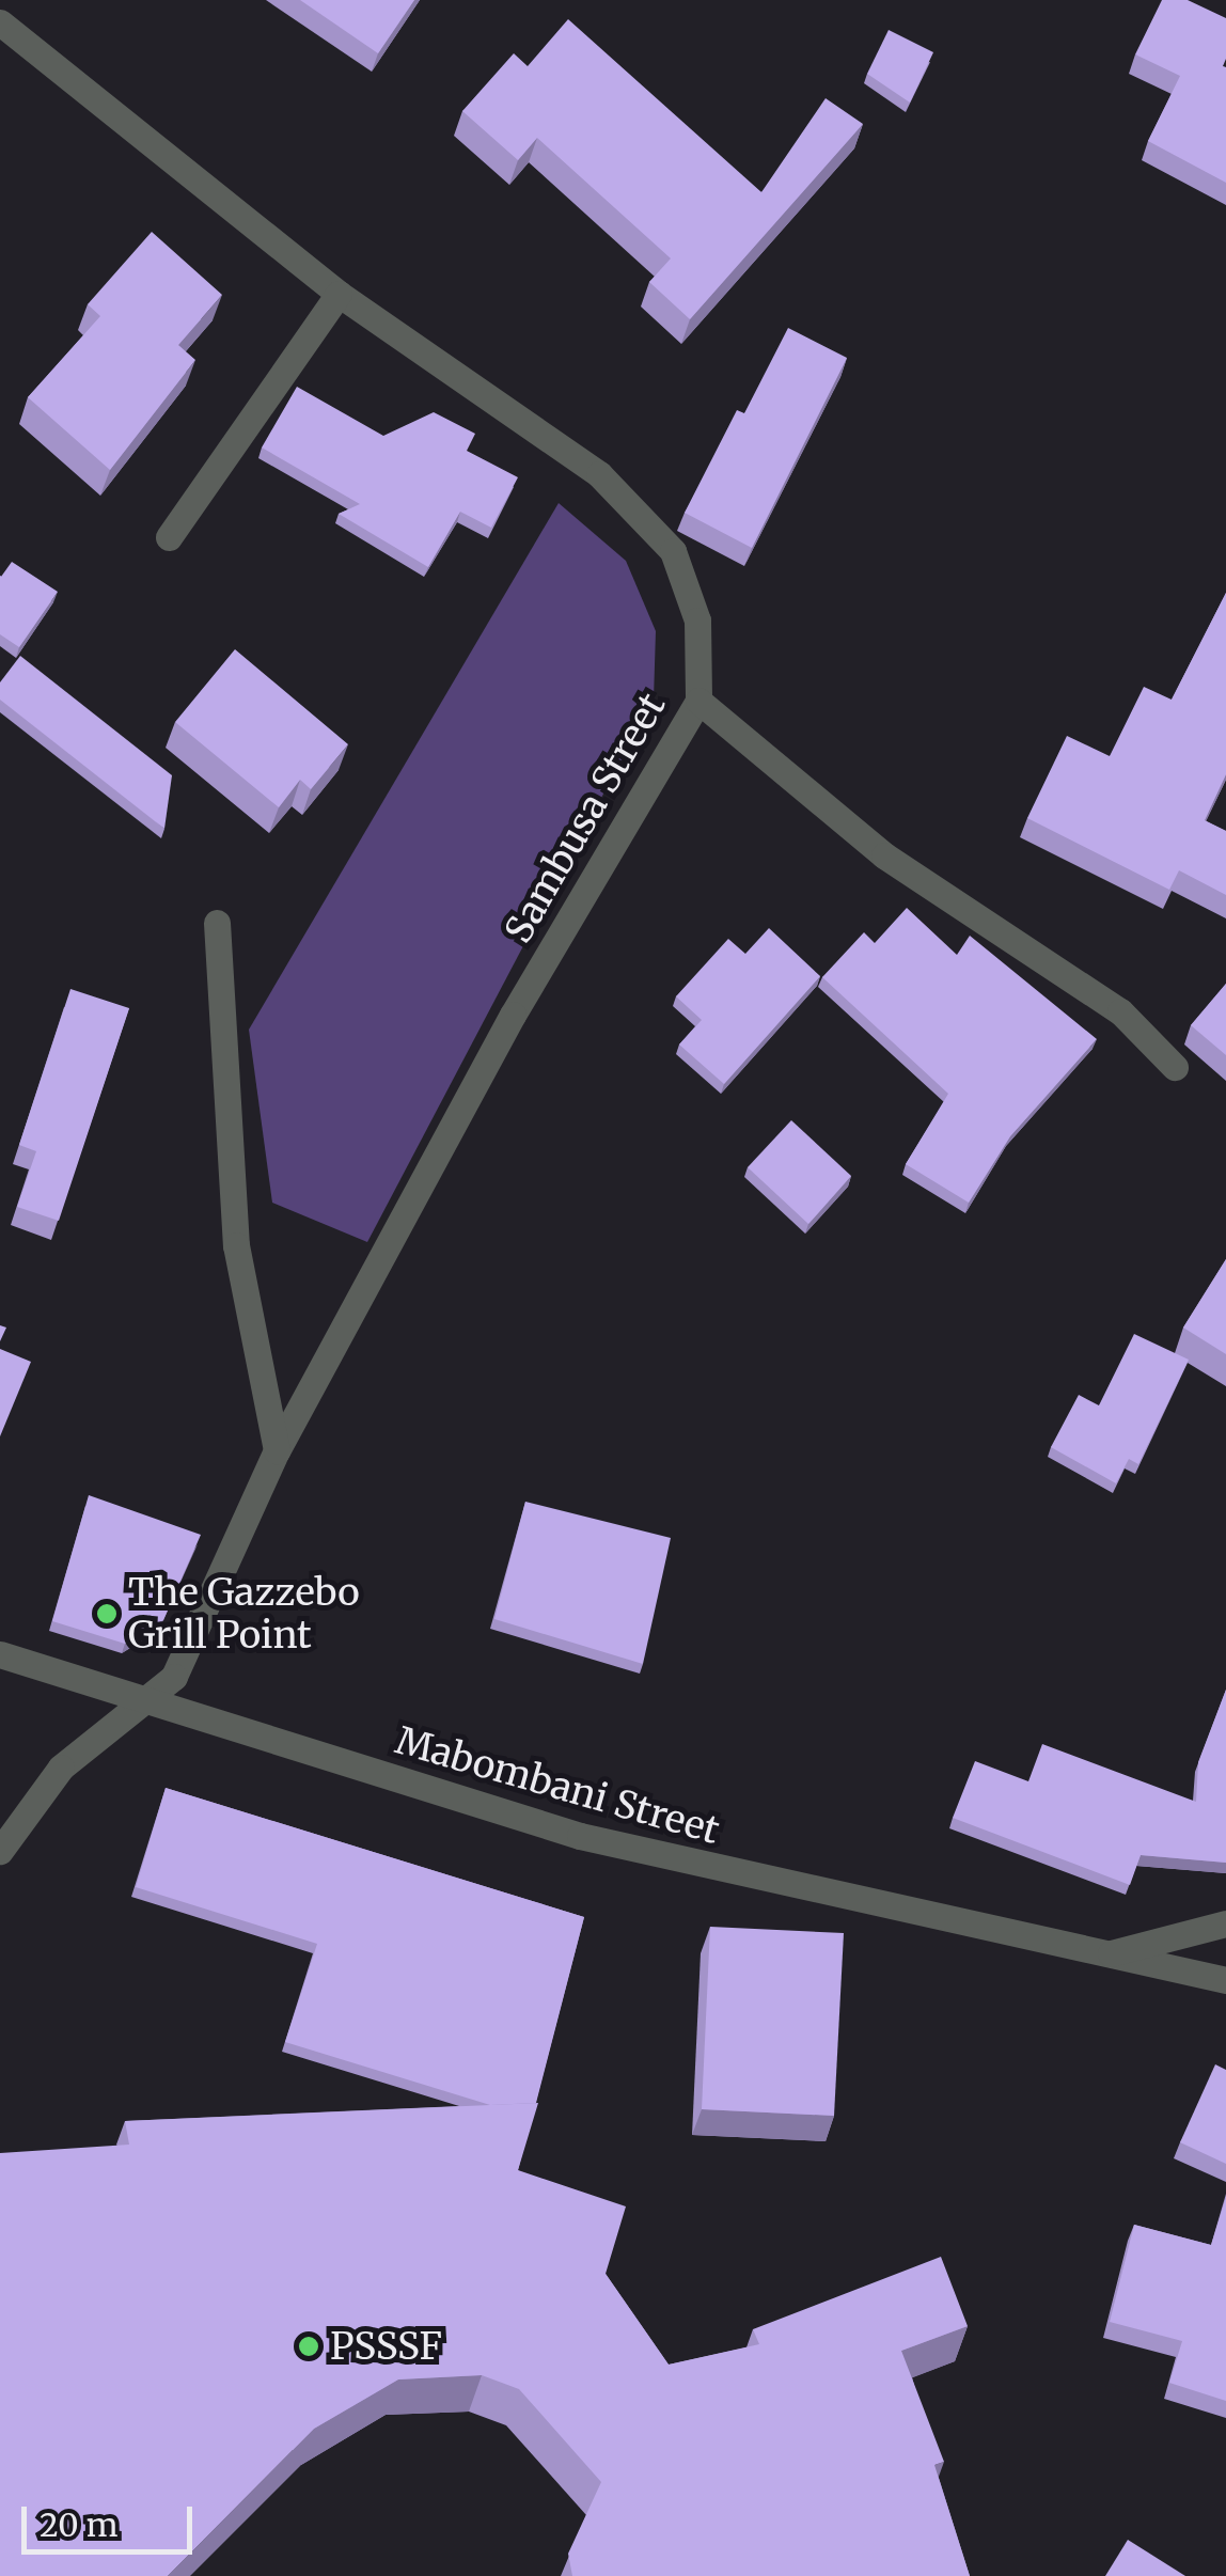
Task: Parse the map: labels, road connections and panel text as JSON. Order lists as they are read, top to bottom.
{
  "streets": {
    "street": ["Sambusa Street", "Mabombani Street"]
  },
  "crossings": [
    ["Sambusa Street", "Mabombani Street"]
  ],
  "places": ["The Gazzebo Grill Point", "PSSSF"],
  "scale_bar": "20 m"
}
